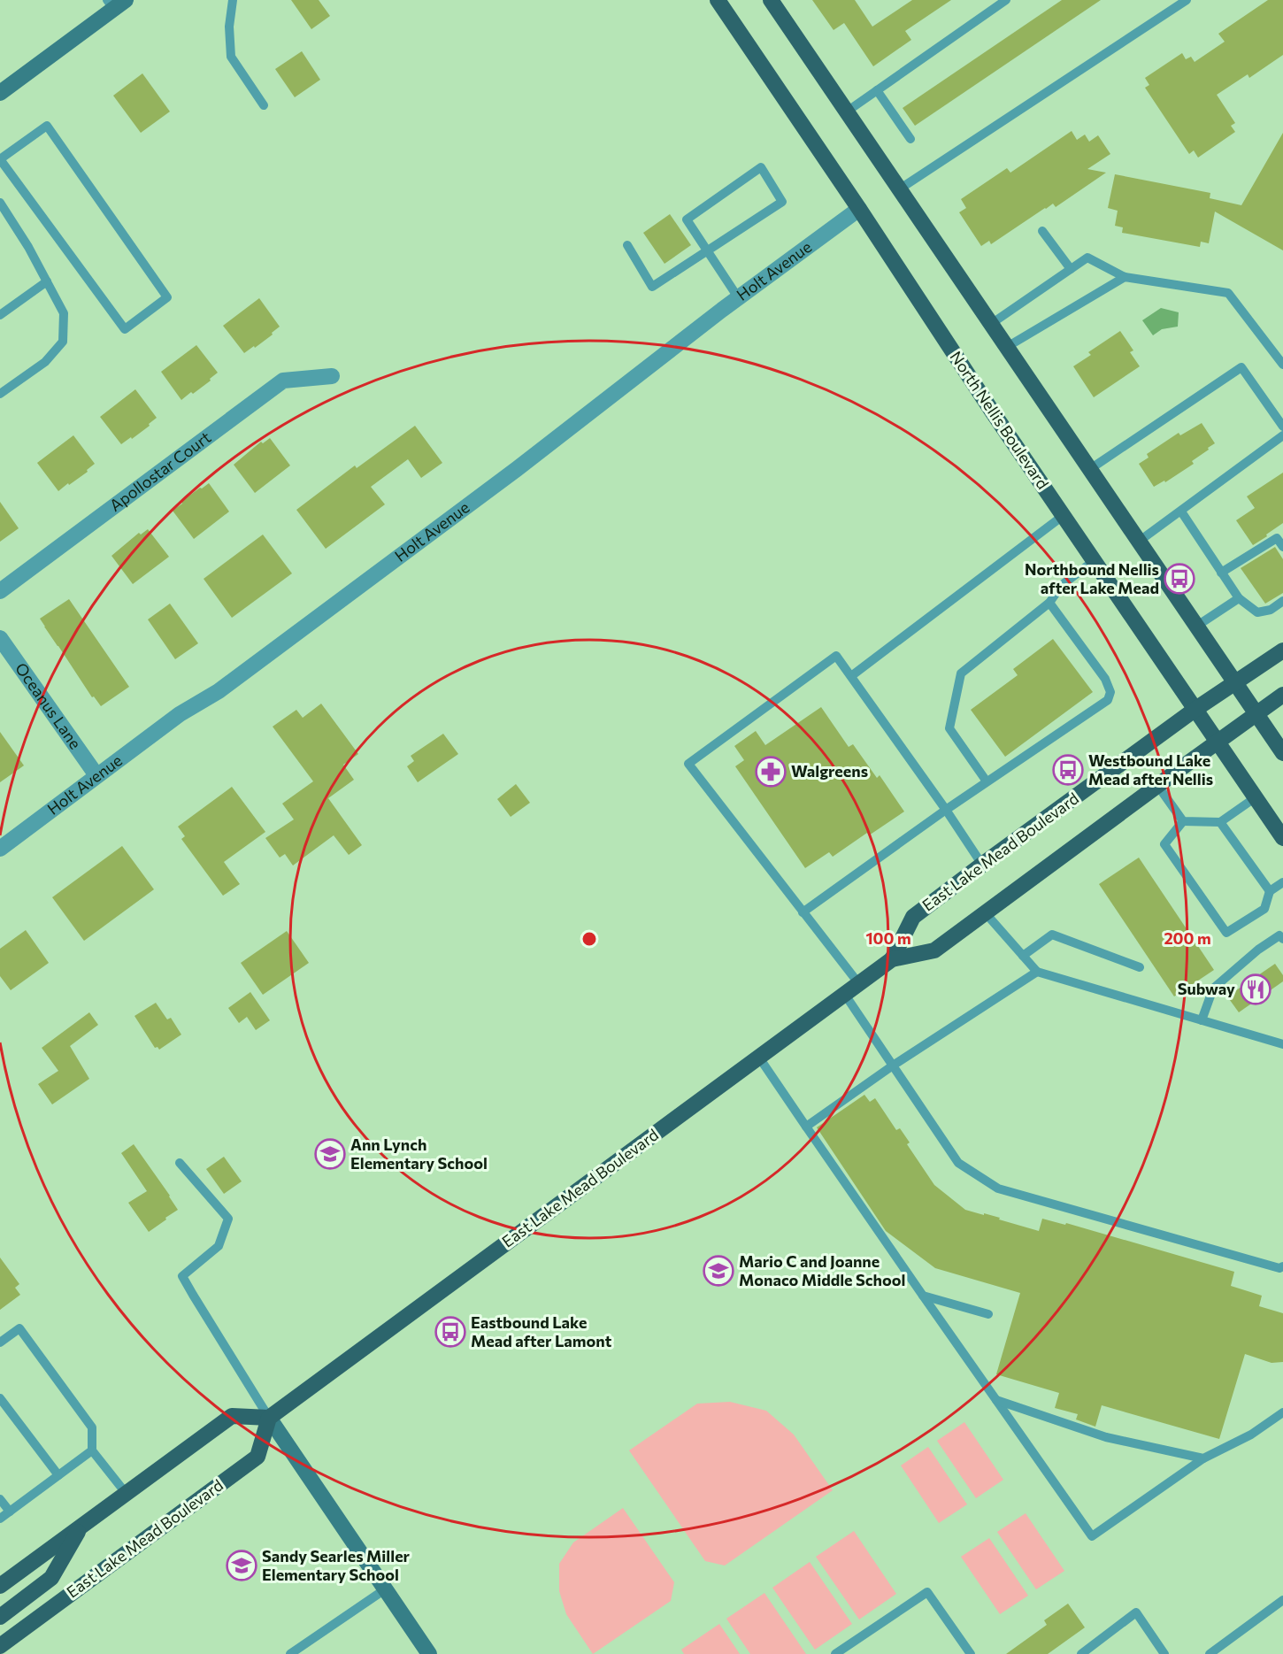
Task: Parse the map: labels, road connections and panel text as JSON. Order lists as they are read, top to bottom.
{
  "streets": {
    "main road": ["North Nellis Boulevard", "East Lake Mead Boulevard"],
    "street": ["Holt Avenue", "Apollostar Court", "Oceanus Lane"]
  },
  "crossings": [
    ["Holt Avenue", "North Nellis Boulevard"],
    ["Holt Avenue", "Oceanus Lane"],
    ["North Nellis Boulevard", "East Lake Mead Boulevard"]
  ],
  "places": {
    "bus stop": ["Northbound Nellis after Lake Mead", "Westbound Lake Mead after Nellis", "Eastbound Lake Mead after Lamont"],
    "pharmacy": ["Walgreens"],
    "restaurant": ["Subway"],
    "school or university": ["Ann Lynch Elementary School", "Mario C and Joanne Monaco Middle School", "Sandy Searles Miller Elementary School"]
  },
  "rings": ["100 m", "200 m"]
}
